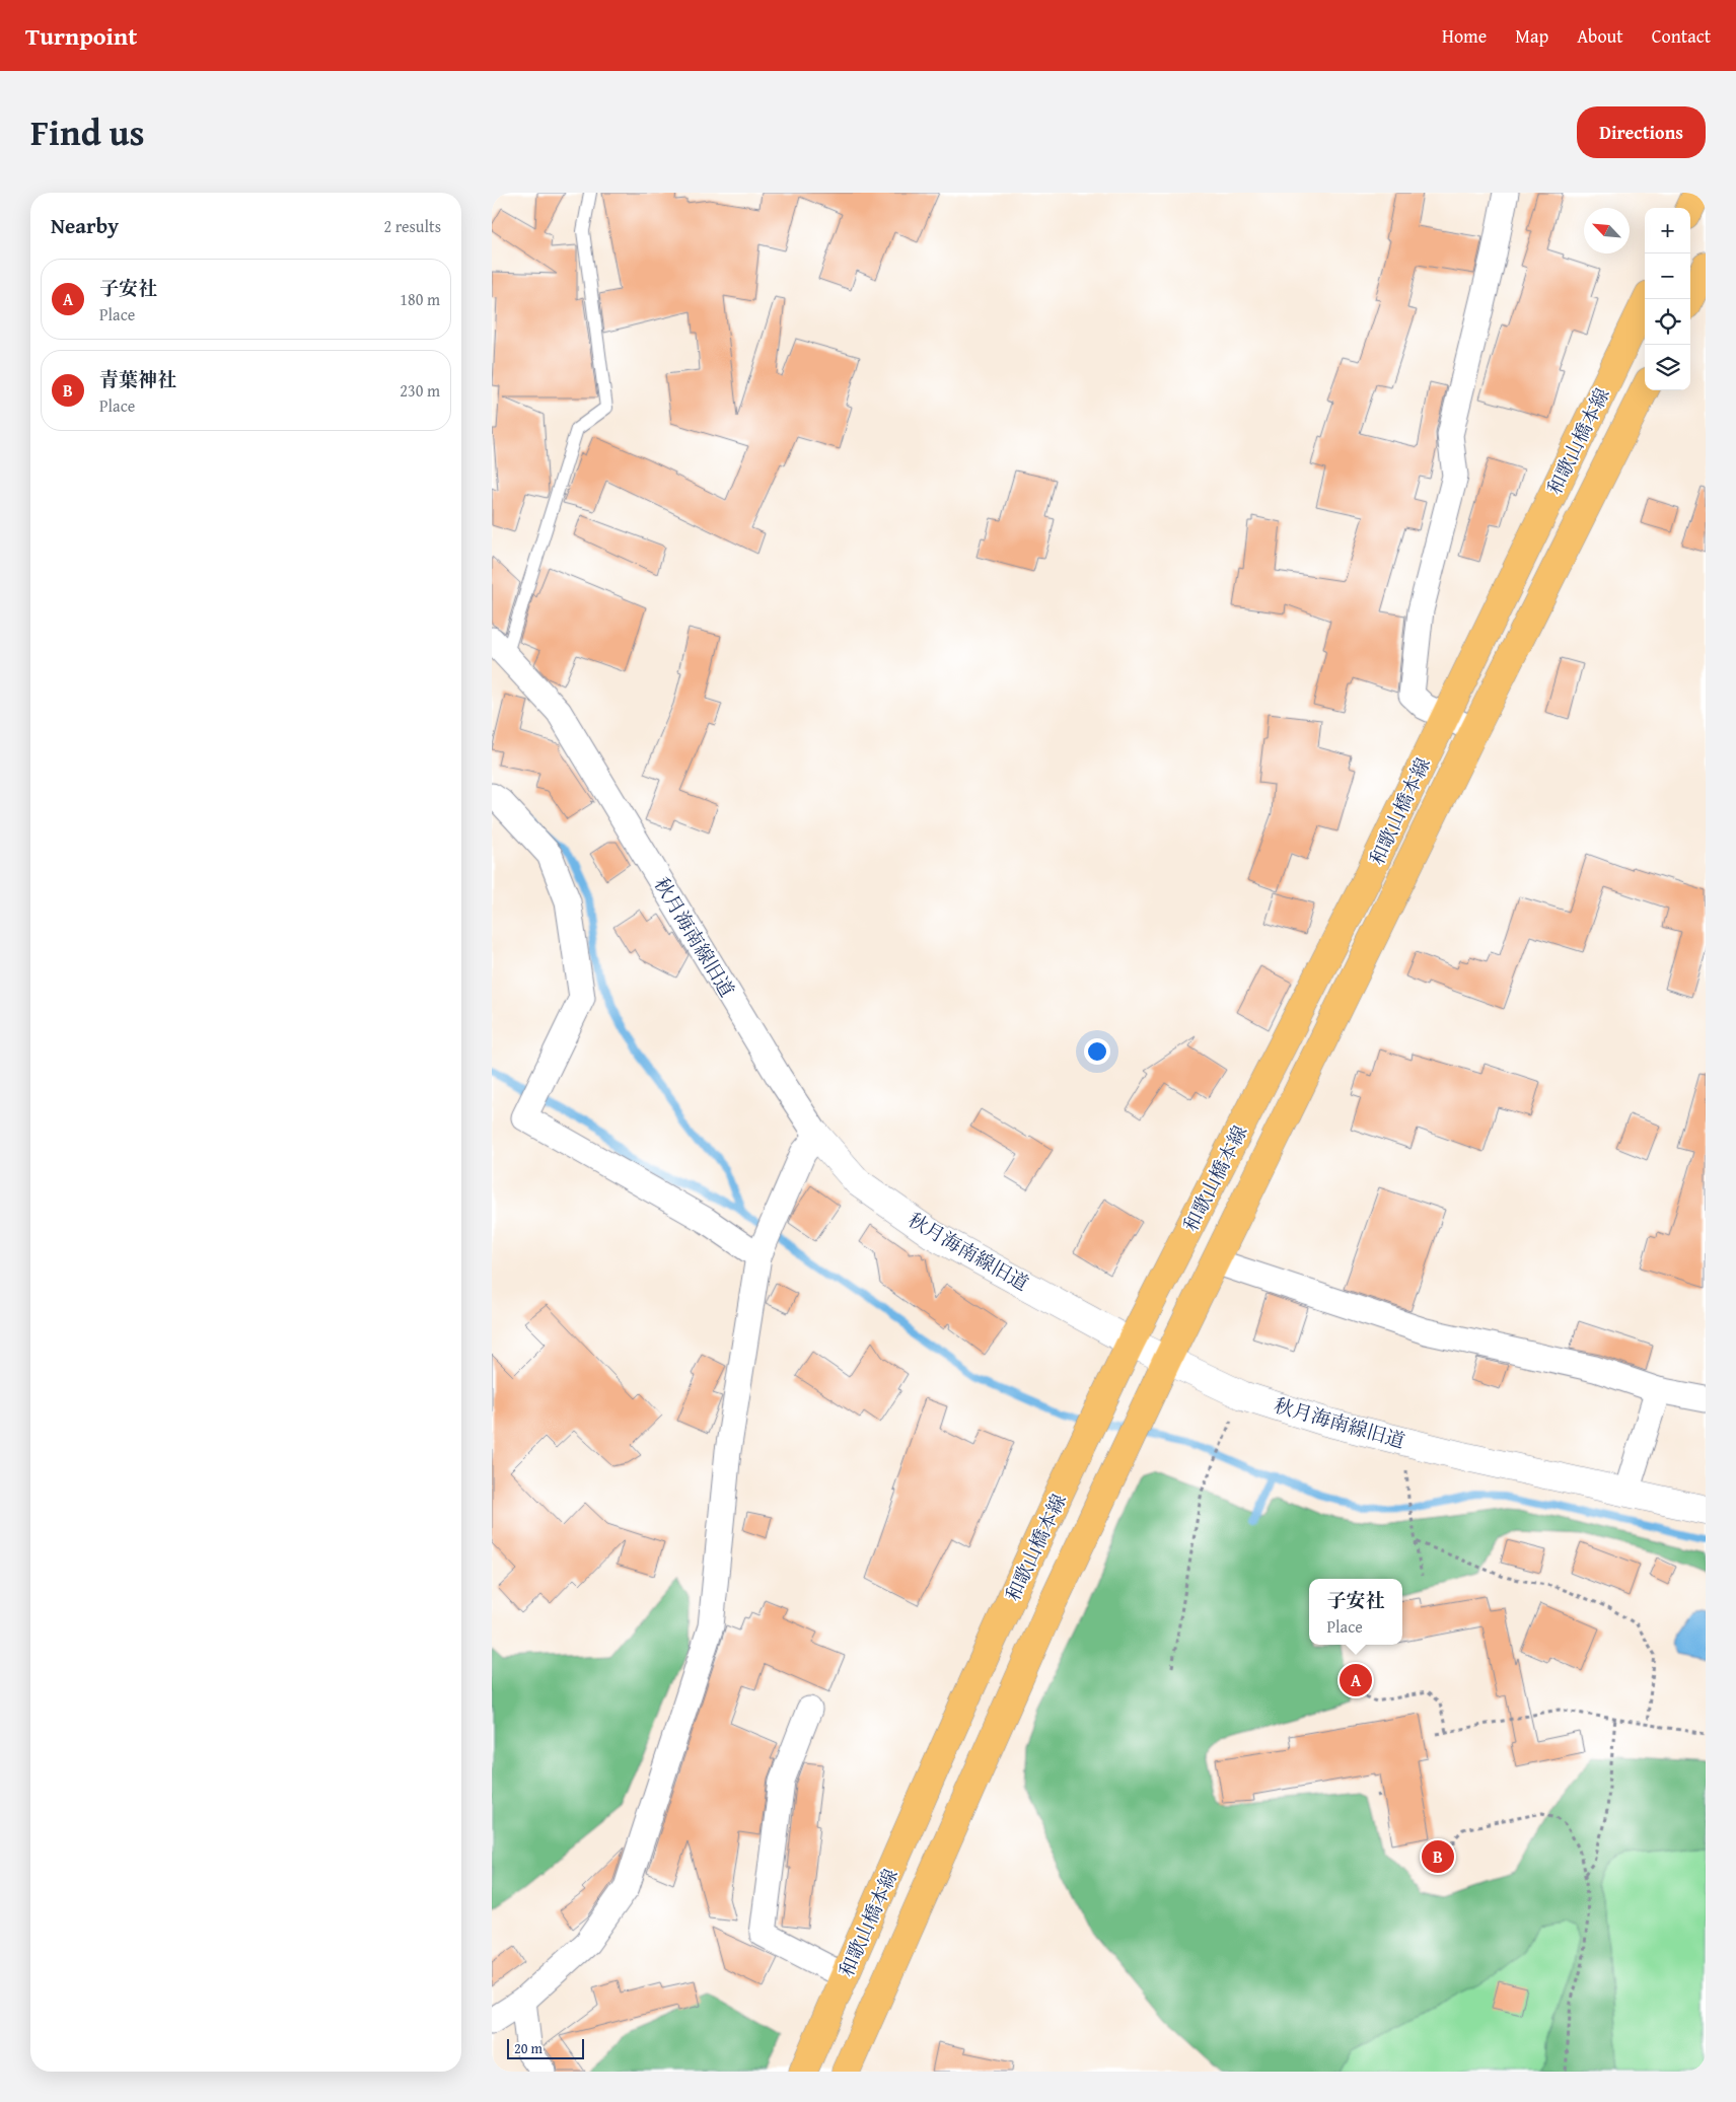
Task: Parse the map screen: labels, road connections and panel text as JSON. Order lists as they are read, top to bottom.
{
  "streets": {
    "main road": ["和歌山橋本線"],
    "street": ["秋月海南線旧道"]
  },
  "crossings": [
    ["和歌山橋本線", "秋月海南線旧道"]
  ],
  "scale_bar": "20 m",
  "north": "top left",
  "page": {
    "header": "Turnpoint",
    "nav": [
      "Home",
      "Map",
      "About",
      "Contact"
    ],
    "title": "Find us",
    "buttons": "Directions",
    "heading": ["Nearby", "2 results"],
    "map_buttons": ["+", "−"],
    "list": [
      {
        "mark": "A",
        "name": "子安社",
        "note": "Place",
        "value": "180 m"
      },
      {
        "mark": "B",
        "name": "青葉神社",
        "note": "Place",
        "value": "230 m"
      }
    ],
    "popup": ["子安社", "Place"],
    "pins": ["A", "B"],
    "scale": "20 m"
  }
}
